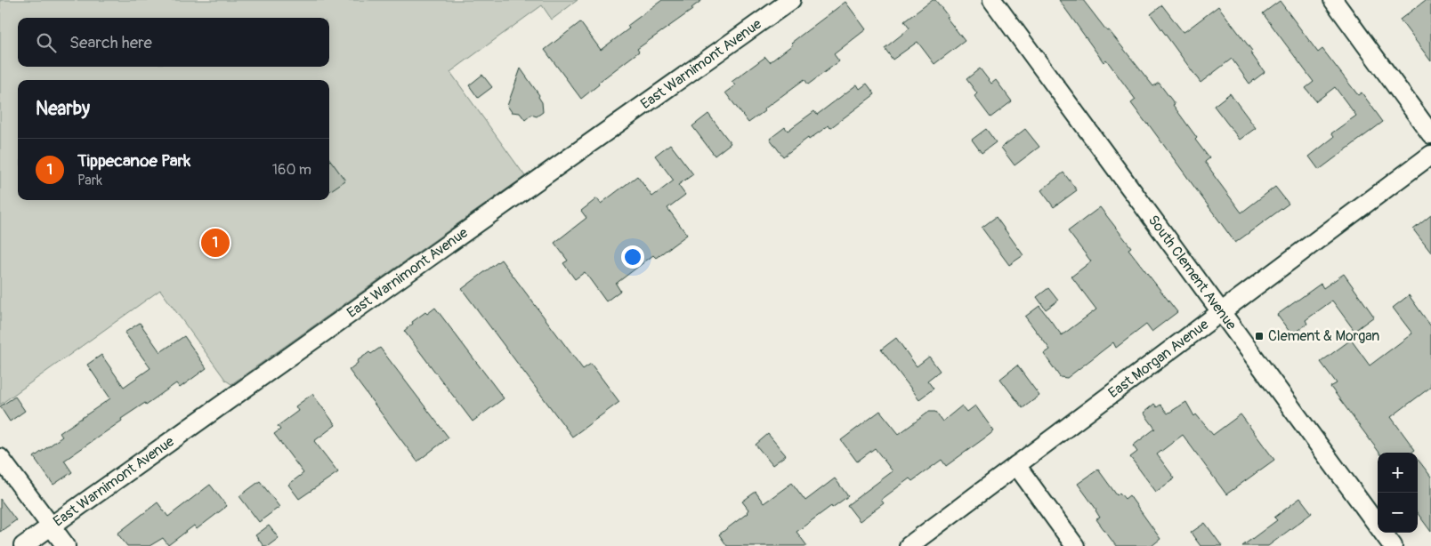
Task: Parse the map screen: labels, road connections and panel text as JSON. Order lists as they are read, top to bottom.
{
  "streets": {
    "street": ["East Warnimont Avenue", "South Clement Avenue", "East Morgan Avenue"]
  },
  "crossings": [
    ["South Clement Avenue", "East Morgan Avenue"]
  ],
  "places": {
    "transit": ["Clement & Morgan"]
  },
  "page": {
    "search": "Search here",
    "heading": "Nearby",
    "list": [
      {
        "mark": "1",
        "name": "Tippecanoe Park",
        "note": "Park",
        "value": "160 m"
      }
    ],
    "pins": "1",
    "map_buttons": ["+", "−"]
  }
}
